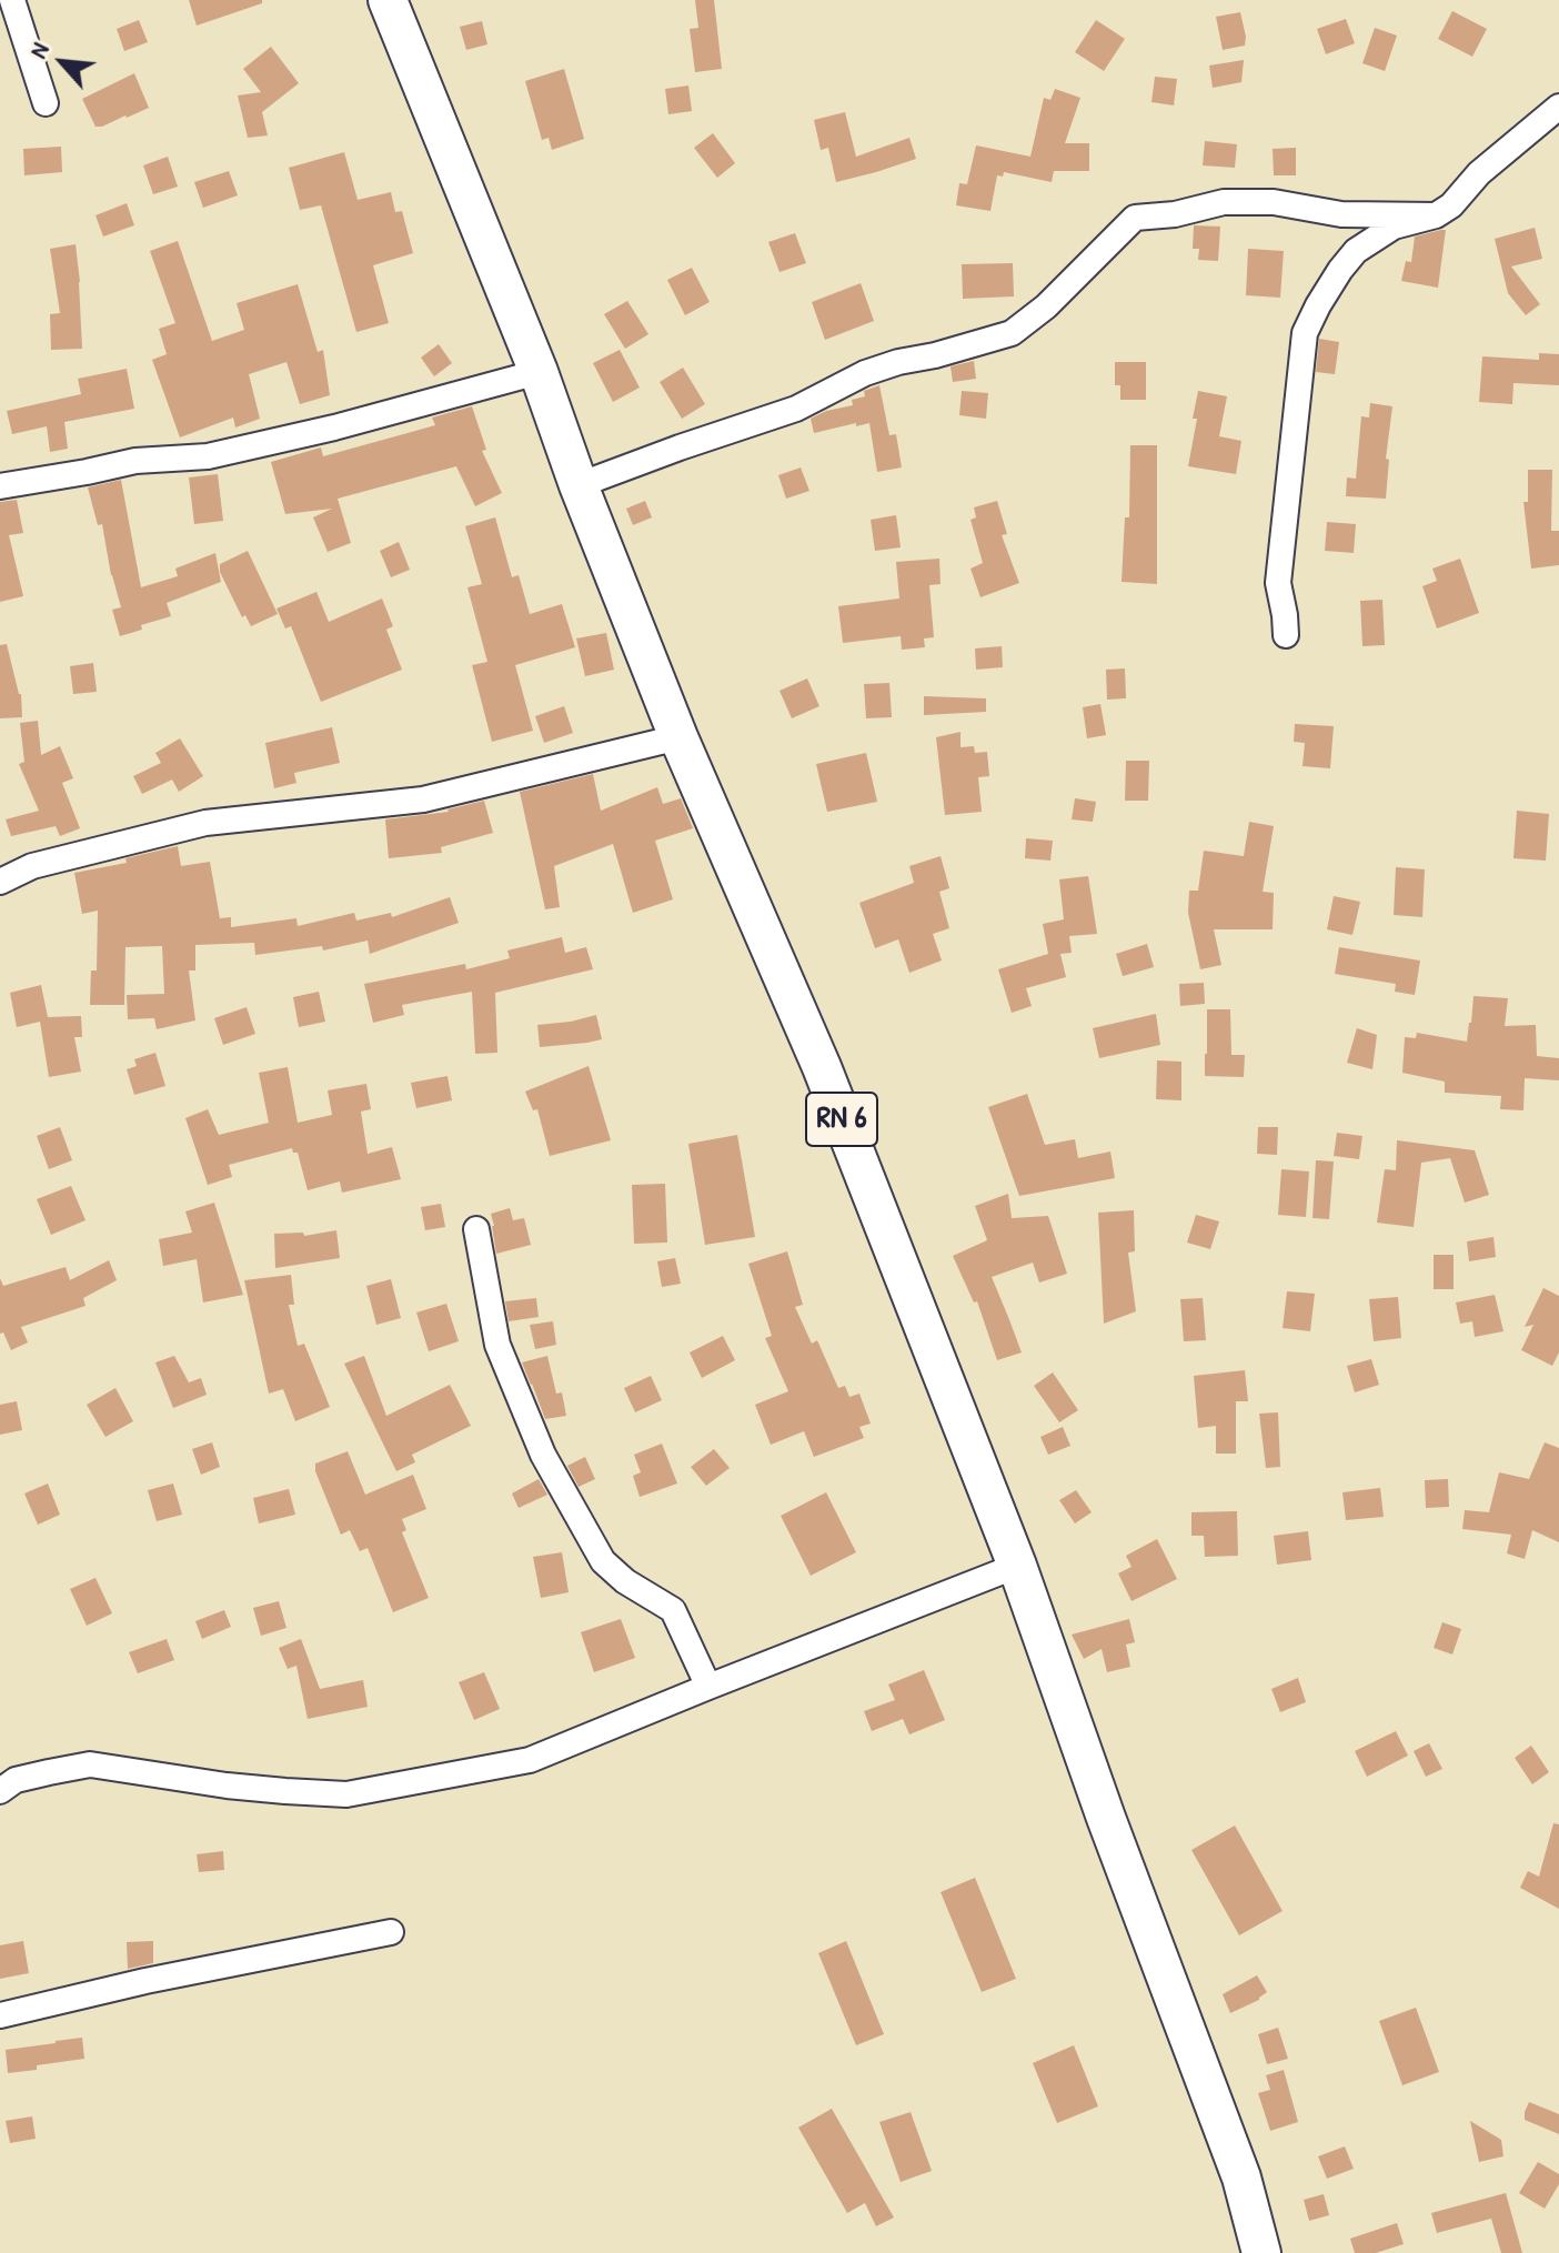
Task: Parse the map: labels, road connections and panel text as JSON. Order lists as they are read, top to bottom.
{
  "streets": {
    "main road": ["RN 6"]
  },
  "north": "top left"
}
